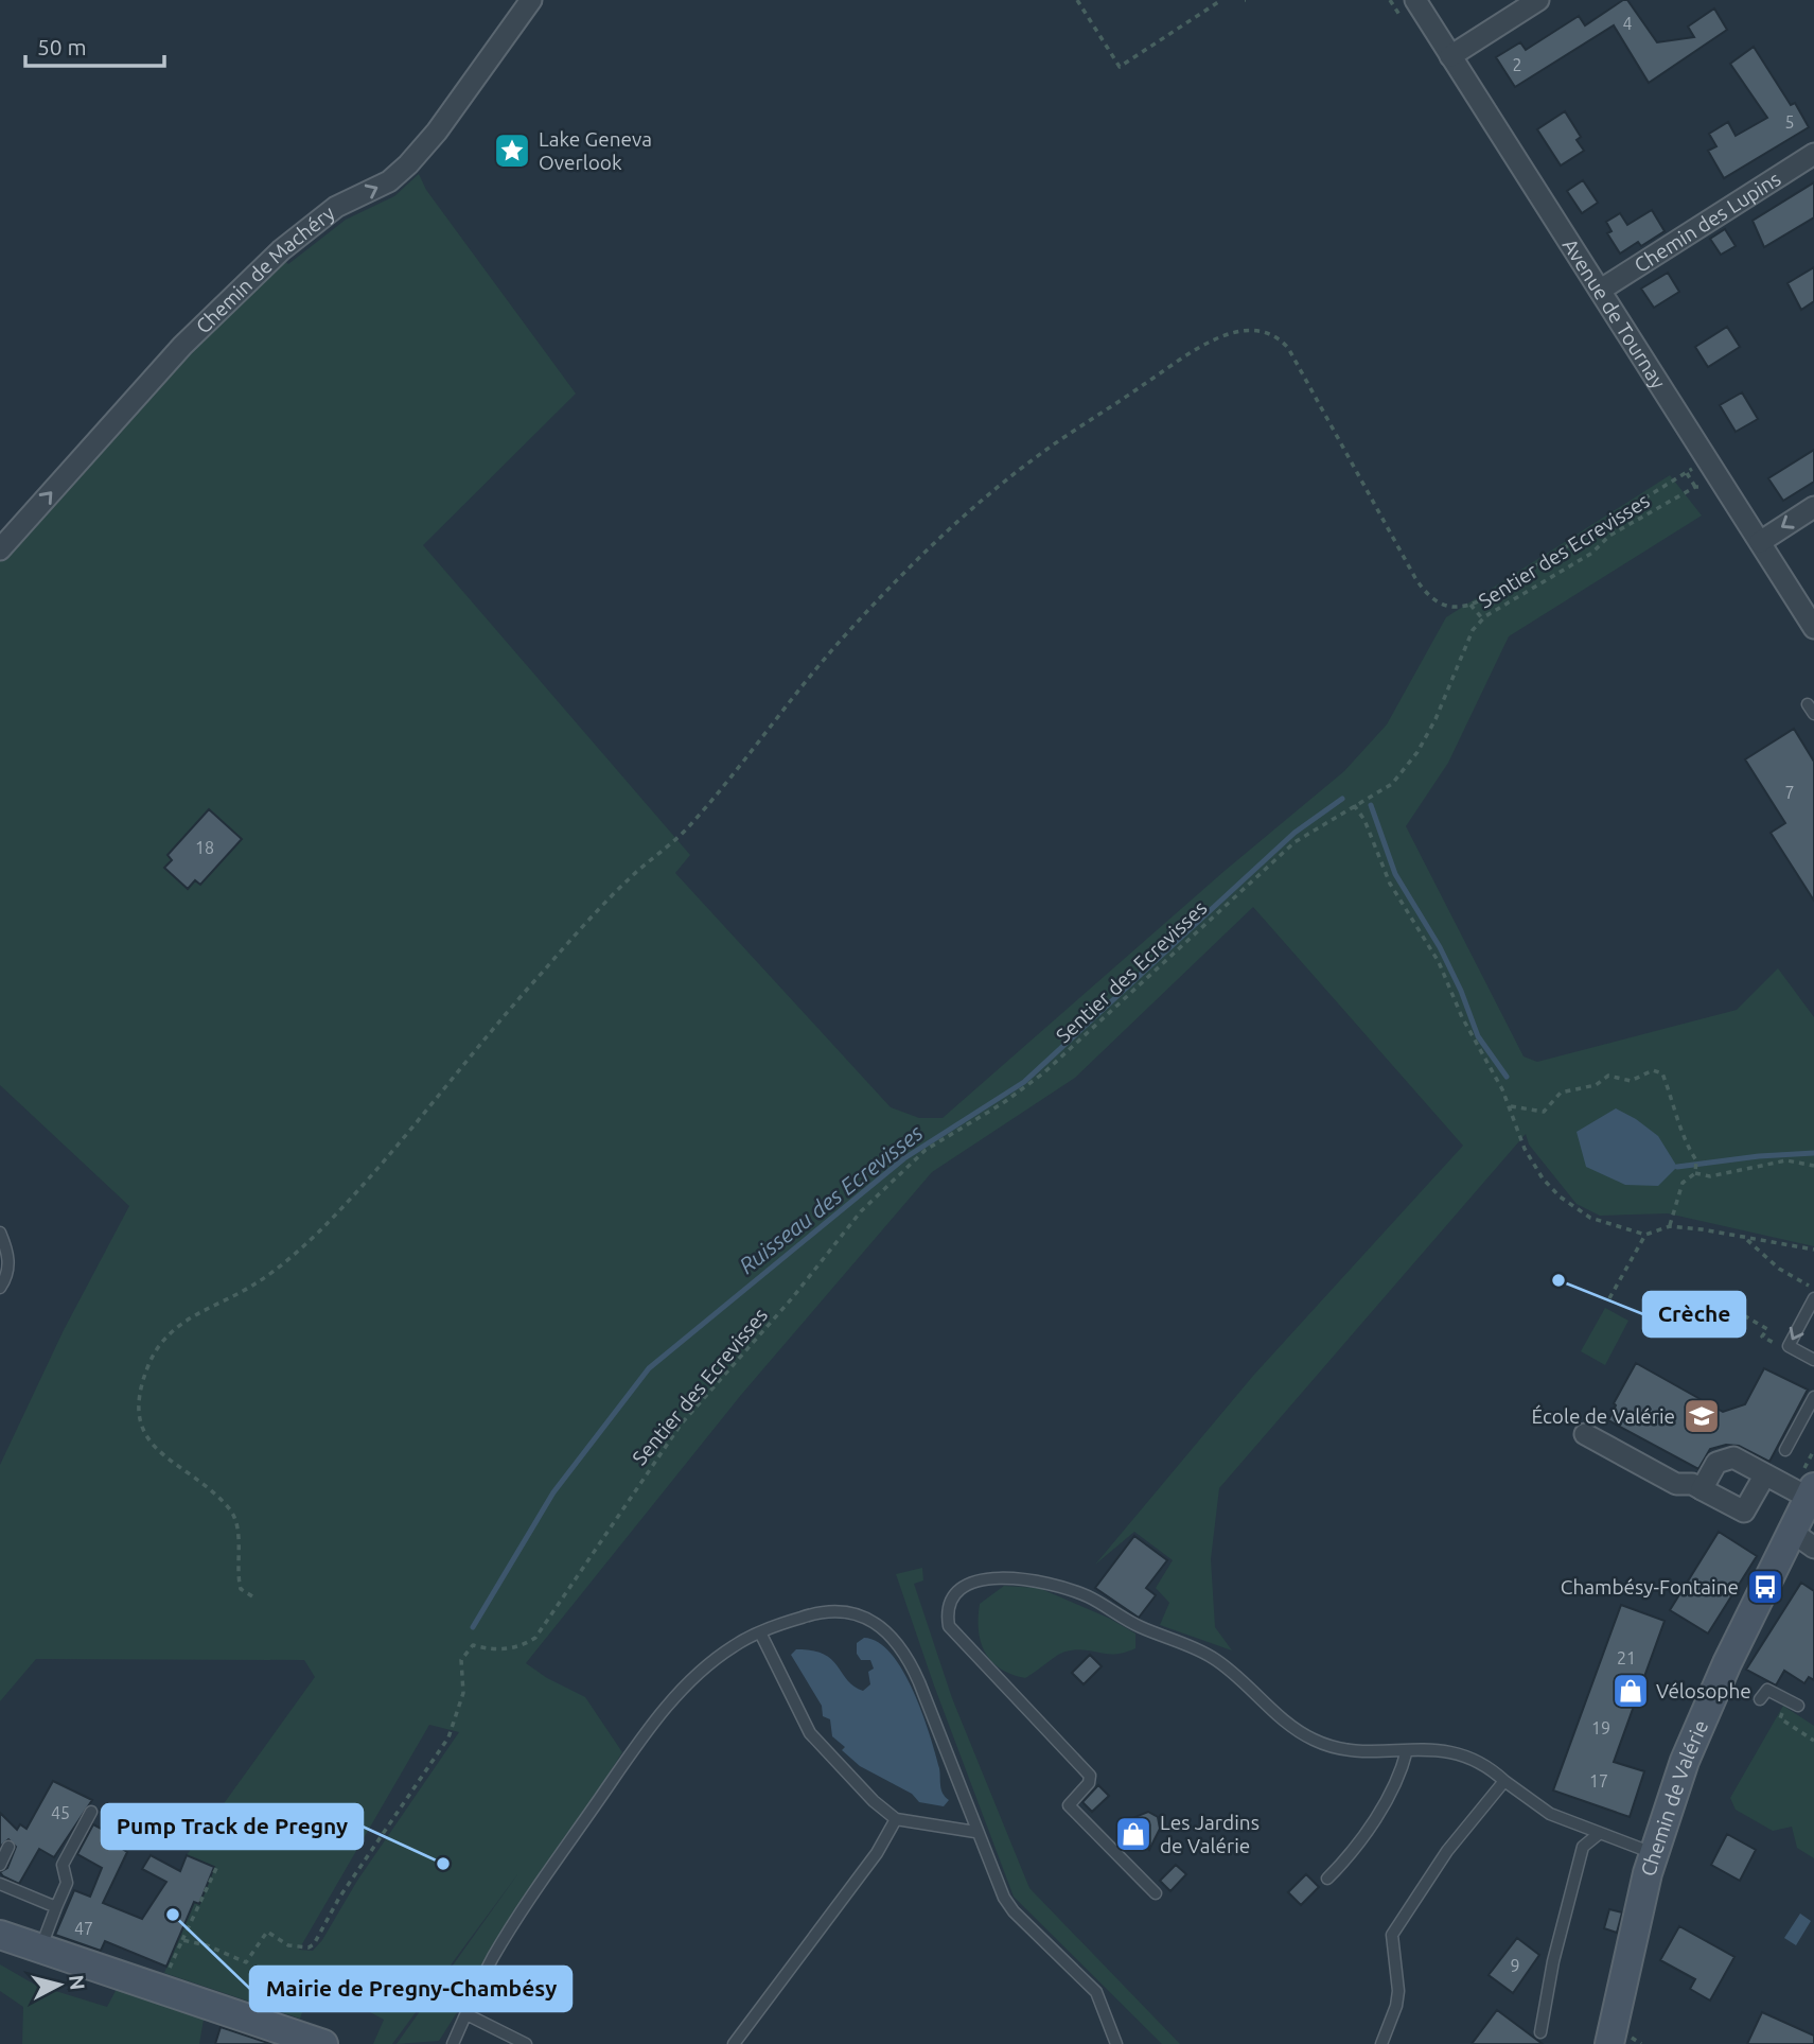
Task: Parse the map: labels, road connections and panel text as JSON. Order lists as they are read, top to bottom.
{
  "streets": {
    "street": [
      "Chemin des Lupins",
      "Chemin de Machéry",
      "Avenue de Tournay",
      "Chemin de Valérie"
    ],
    "path": ["Sentier des Ecrevisses"]
  },
  "crossings": [
    ["Chemin des Lupins", "Avenue de Tournay"]
  ],
  "one_way": ["Chemin de Machéry"],
  "water": ["Ruisseau des Ecrevisses"],
  "places": {
    "place": ["Lake Geneva Overlook"],
    "other": ["Crèche", "Pump Track de Pregny", "Mairie de Pregny-Chambésy"],
    "school or university": ["École de Valérie"],
    "bus stop": ["Chambésy-Fontaine"],
    "shop": ["Vélosophe", "Les Jardins de Valérie"]
  },
  "house_numbers": [
    "4",
    "2",
    "5",
    "7",
    "18",
    "21",
    "19",
    "17",
    "45",
    "47",
    "9"
  ],
  "scale_bar": "50 m",
  "north": "right"
}
